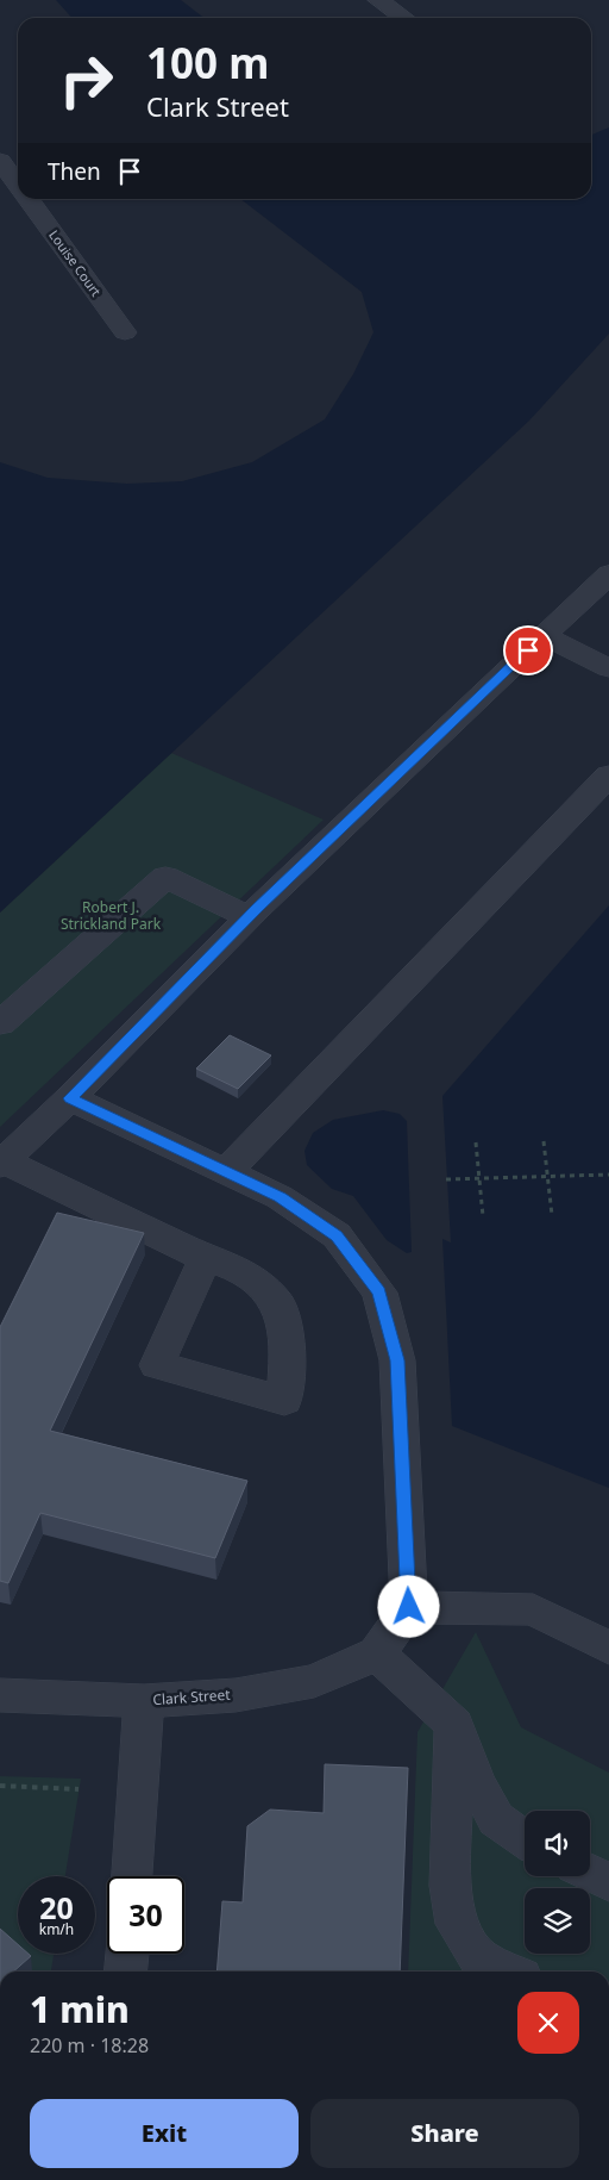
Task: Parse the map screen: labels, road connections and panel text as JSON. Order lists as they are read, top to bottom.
{
  "streets": {
    "street": ["Louise Court", "Clark Street"]
  },
  "parks": ["Robert J. Strickland Park"],
  "page": {
    "turn": ["100 m", "Clark Street"],
    "then": "Then",
    "speed": "20 km/h",
    "limit": "30",
    "heading": ["1 min", "220 m · 18:28"],
    "buttons": ["Exit", "Share"]
  }
}
